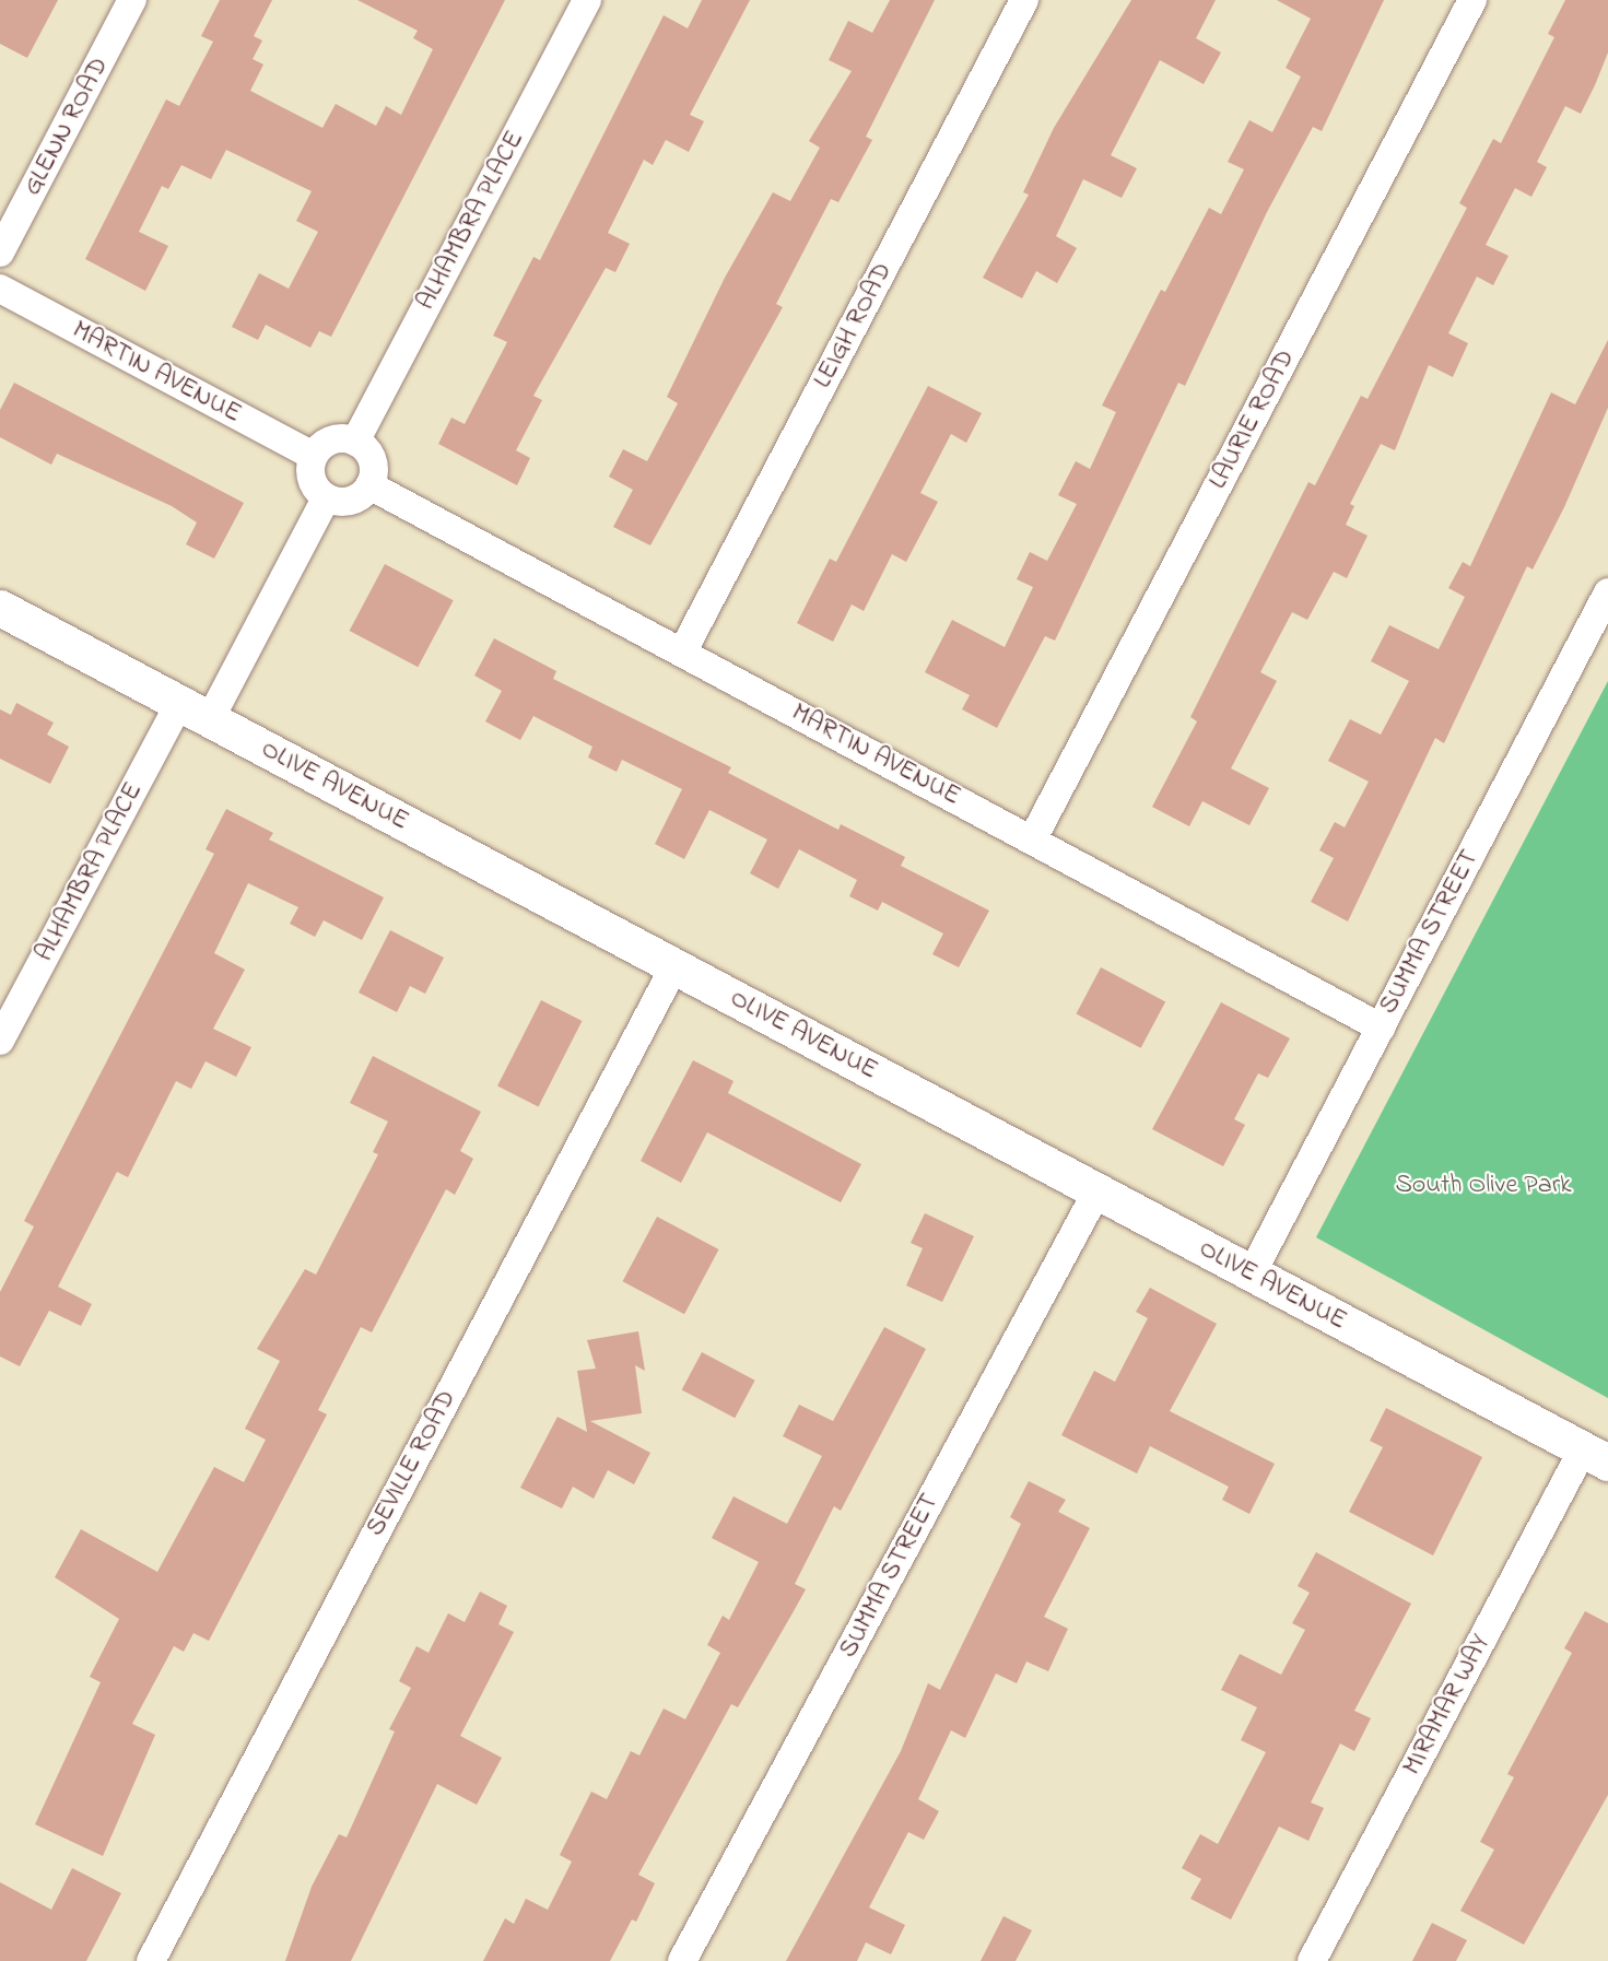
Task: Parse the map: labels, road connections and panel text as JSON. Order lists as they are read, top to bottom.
{
  "streets": {
    "street": [
      "GLENN ROAD",
      "ALHAMBRA PLACE",
      "LEIGH ROAD",
      "MARTIN AVENUE",
      "LAURIE ROAD",
      "OLIVE AVENUE",
      "SUMMA STREET",
      "SEVILLE ROAD",
      "MIRAMAR WAY"
    ]
  },
  "crossings": [
    ["ALHAMBRA PLACE", "MARTIN AVENUE"],
    ["ALHAMBRA PLACE", "OLIVE AVENUE"],
    ["LEIGH ROAD", "MARTIN AVENUE"],
    ["MARTIN AVENUE", "LAURIE ROAD"],
    ["MARTIN AVENUE", "SUMMA STREET"],
    ["OLIVE AVENUE", "SUMMA STREET"],
    ["OLIVE AVENUE", "SEVILLE ROAD"],
    ["OLIVE AVENUE", "MIRAMAR WAY"]
  ],
  "parks": ["South Olive Park"]
}
